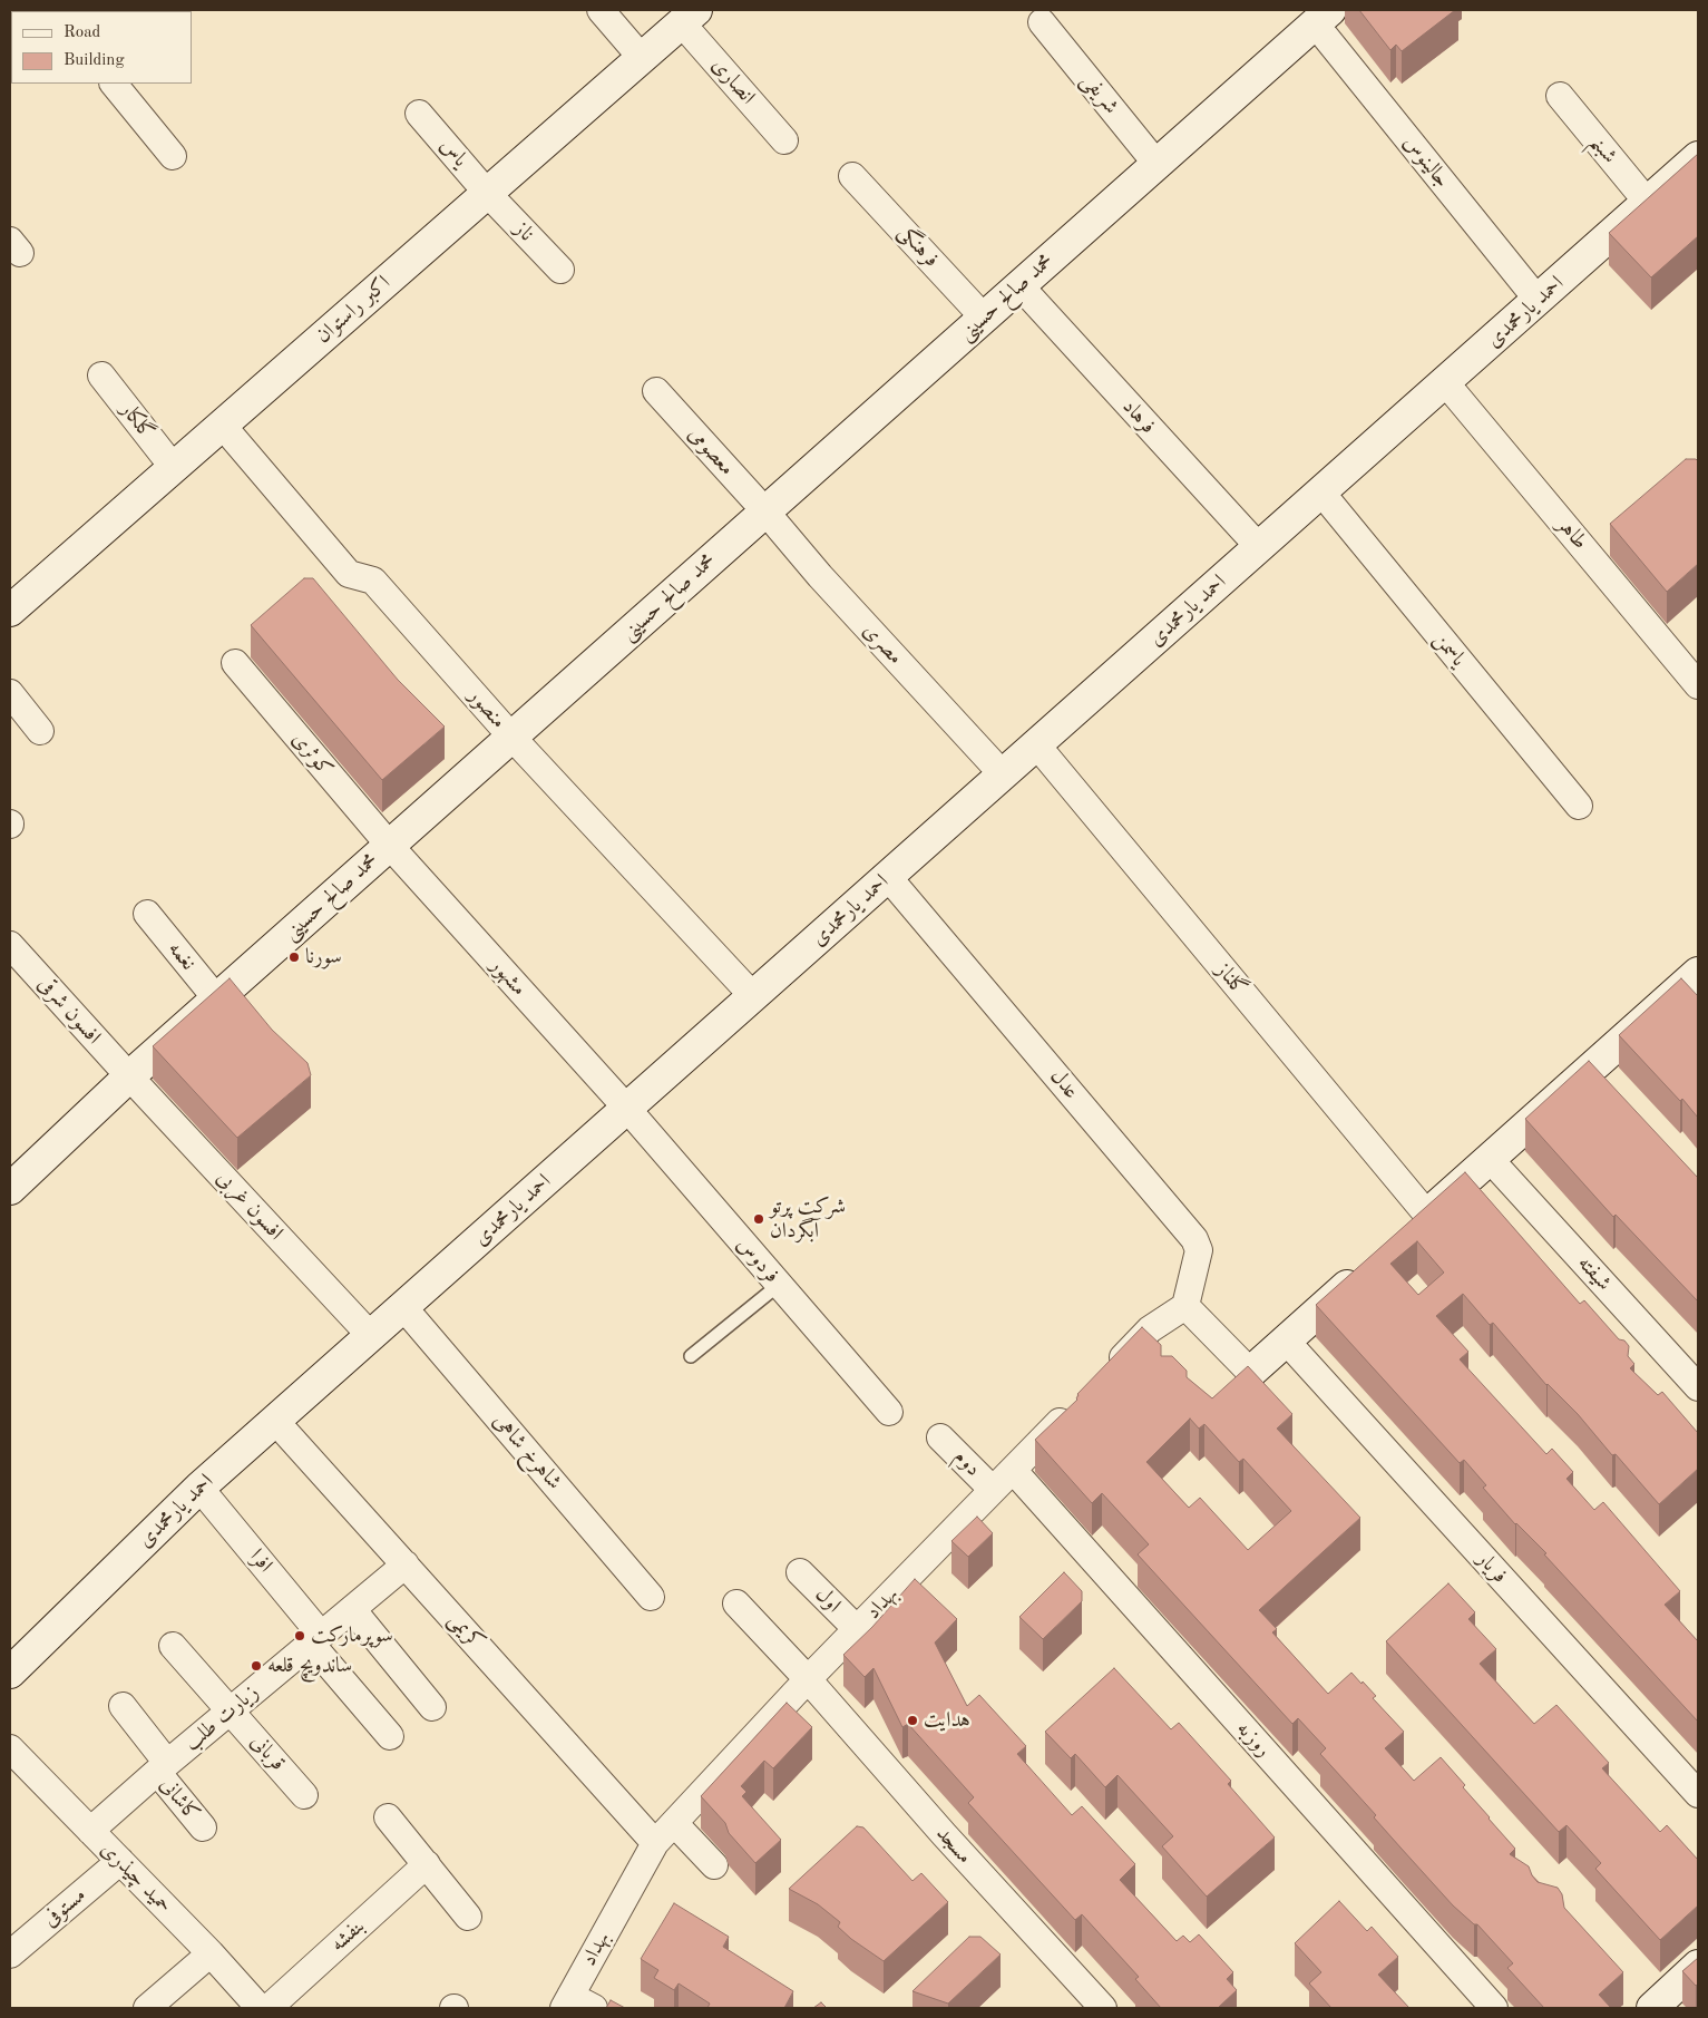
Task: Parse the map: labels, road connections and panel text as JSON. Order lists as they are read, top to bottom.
{
  "streets": {
    "street": [
      "انصاری",
      "شریفی",
      "شبنم",
      "یاس",
      "جالینوس",
      "ناز",
      "فرهنگی",
      "محمد صالح حسینی",
      "اکبر راستوان",
      "احمد یارمحمدی",
      "فرهاد",
      "گلکار",
      "معصومی",
      "طاهر",
      "مصری",
      "یاسمن",
      "منصور",
      "کوثری",
      "نغمه",
      "مشهور",
      "گلناز",
      "افسون شرقی",
      "عدل",
      "افسون غربی",
      "فردوس",
      "شیفته",
      "شاهرخ شاهی",
      "دوم",
      "افرا",
      "فریار",
      "اول",
      "بهداد",
      "کریمی",
      "زیارت طلب",
      "روزبه",
      "قربانی",
      "کاشانی",
      "مسجد",
      "حمید چیذری",
      "مستوفی",
      "بنفشه"
    ]
  },
  "crossings": [
    ["انصاری", "اکبر راستوان"],
    ["شریفی", "محمد صالح حسینی"],
    ["شبنم", "احمد یارمحمدی"],
    ["یاس", "ناز"],
    ["یاس", "اکبر راستوان"],
    ["جالینوس", "محمد صالح حسینی"],
    ["جالینوس", "احمد یارمحمدی"],
    ["ناز", "اکبر راستوان"],
    ["فرهنگی", "محمد صالح حسینی"],
    ["محمد صالح حسینی", "فرهاد"],
    ["محمد صالح حسینی", "معصومی"],
    ["محمد صالح حسینی", "مصری"],
    ["محمد صالح حسینی", "منصور"],
    ["محمد صالح حسینی", "کوثری"],
    ["محمد صالح حسینی", "نغمه"],
    ["محمد صالح حسینی", "مشهور"],
    ["محمد صالح حسینی", "افسون شرقی"],
    ["محمد صالح حسینی", "افسون غربی"],
    ["اکبر راستوان", "گلکار"],
    ["اکبر راستوان", "منصور"],
    ["احمد یارمحمدی", "فرهاد"],
    ["احمد یارمحمدی", "طاهر"],
    ["احمد یارمحمدی", "مصری"],
    ["احمد یارمحمدی", "یاسمن"],
    ["احمد یارمحمدی", "منصور"],
    ["احمد یارمحمدی", "مشهور"],
    ["احمد یارمحمدی", "گلناز"],
    ["احمد یارمحمدی", "عدل"],
    ["احمد یارمحمدی", "افسون غربی"],
    ["احمد یارمحمدی", "فردوس"],
    ["احمد یارمحمدی", "شاهرخ شاهی"],
    ["احمد یارمحمدی", "افرا"],
    ["احمد یارمحمدی", "کریمی"],
    ["معصومی", "مصری"],
    ["کوثری", "مشهور"],
    ["مشهور", "فردوس"],
    ["افسون شرقی", "افسون غربی"],
    ["دوم", "بهداد"],
    ["افرا", "زیارت طلب"],
    ["اول", "بهداد"],
    ["بهداد", "کریمی"],
    ["بهداد", "روزبه"],
    ["بهداد", "مسجد"],
    ["کریمی", "زیارت طلب"],
    ["زیارت طلب", "قربانی"],
    ["زیارت طلب", "کاشانی"],
    ["زیارت طلب", "حمید چیذری"],
    ["حمید چیذری", "مستوفی"]
  ],
  "places": [
    "سورنا",
    "شرکت پرتو آبگردان",
    "سوپرمارکت",
    "ساندویچ قلعه",
    "هدایت"
  ],
  "legend": ["Road", "Building"]
}
